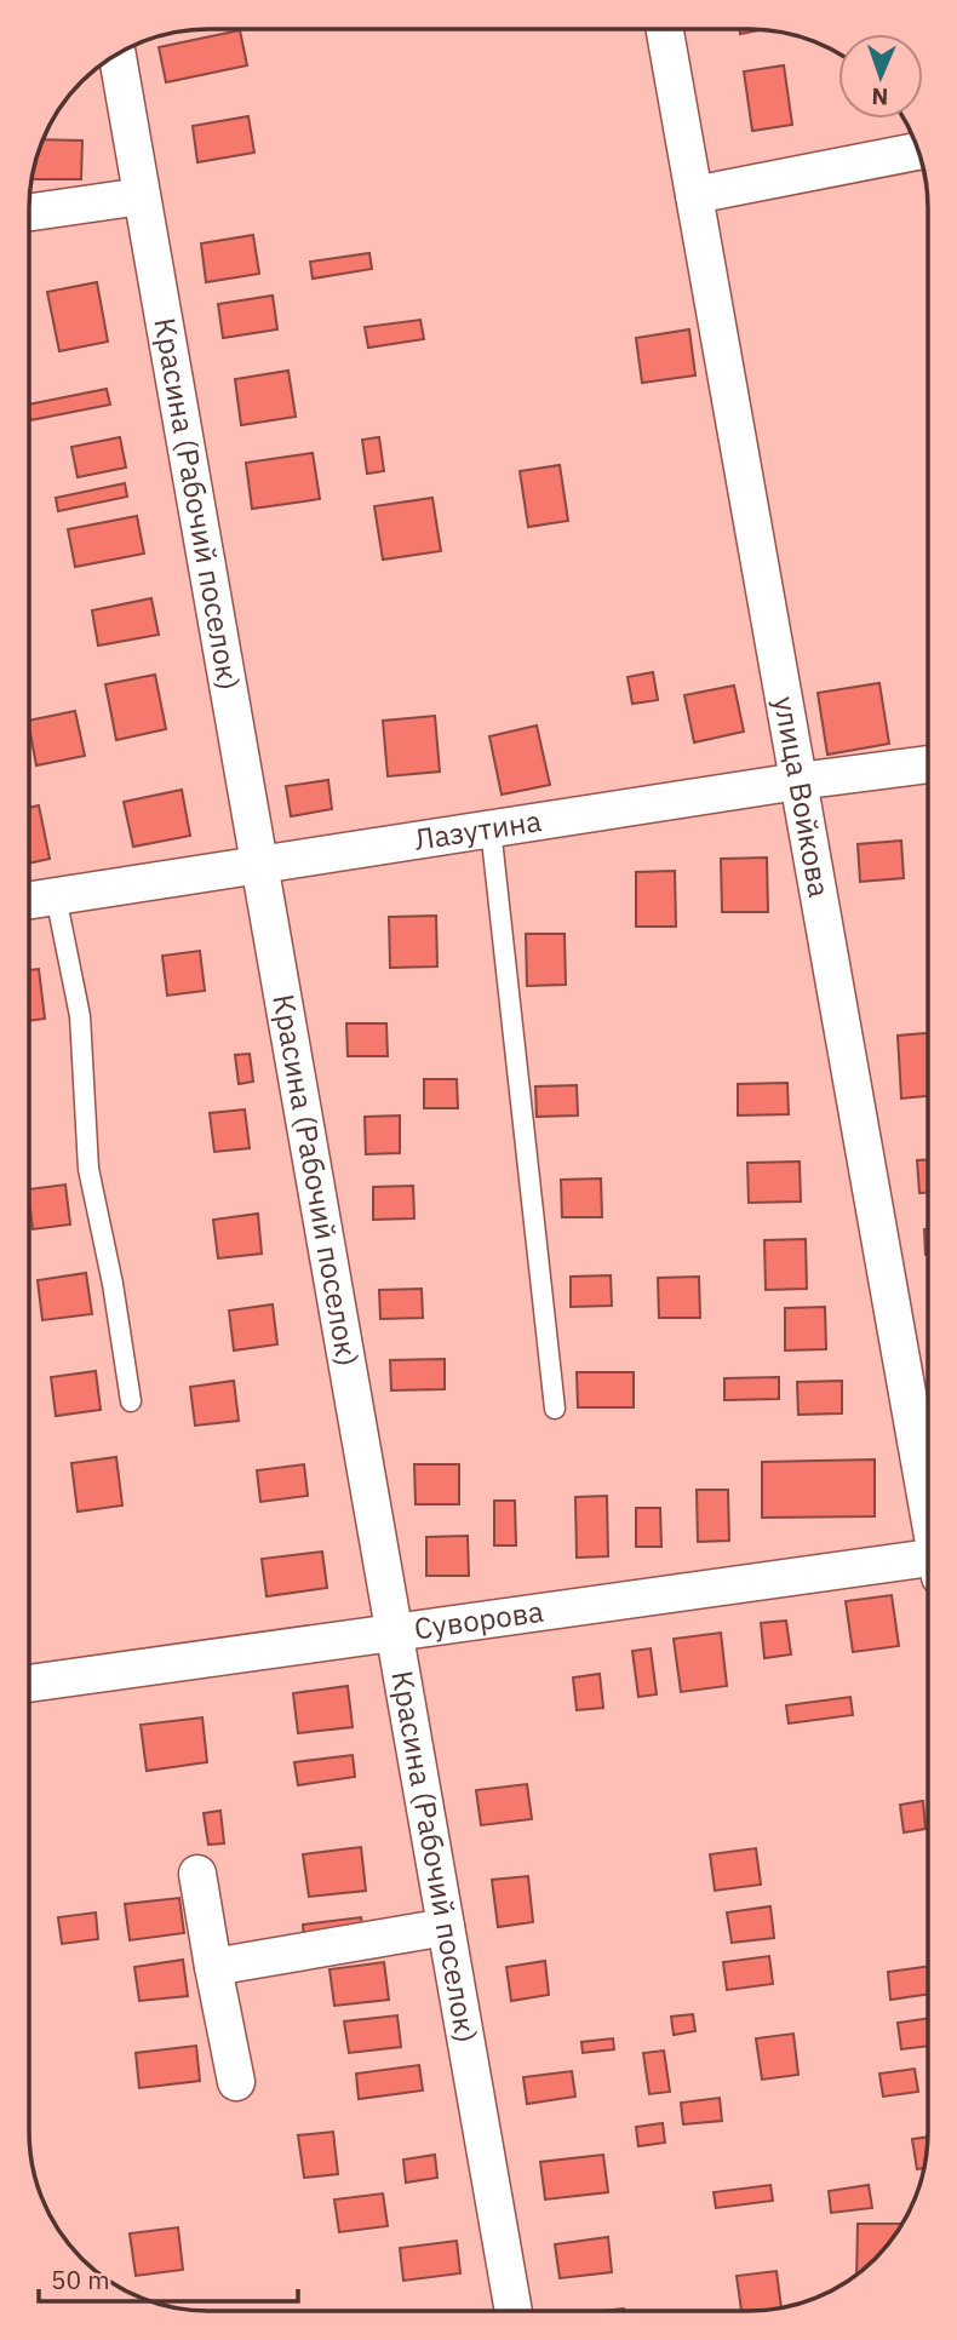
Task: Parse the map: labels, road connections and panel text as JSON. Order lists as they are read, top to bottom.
{
  "streets": {
    "street": [
      "Красина (Рабочий поселок)",
      "улица Войкова",
      "Лазутина",
      "Суворова"
    ]
  },
  "crossings": [
    ["Красина (Рабочий поселок)", "Лазутина"],
    ["Красина (Рабочий поселок)", "Суворова"],
    ["улица Войкова", "Лазутина"]
  ],
  "scale_bar": "50 m",
  "north": "bottom"
}
